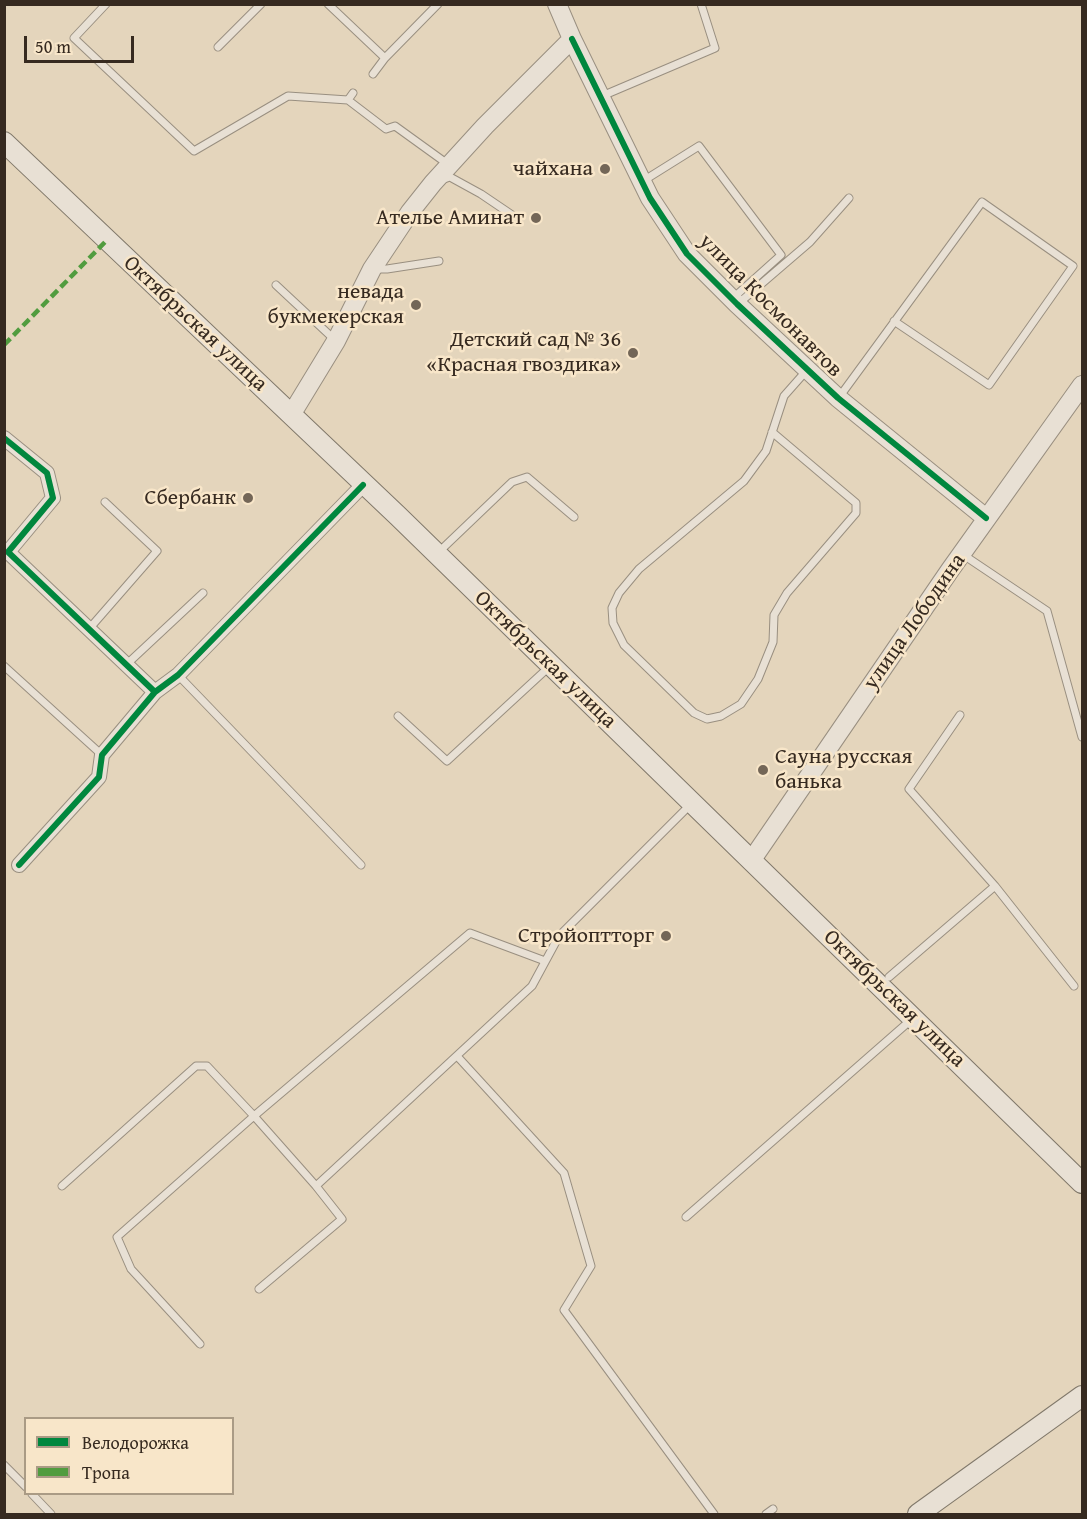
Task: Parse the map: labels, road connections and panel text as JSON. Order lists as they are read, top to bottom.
{
  "streets": {
    "main road": ["Октябрьская улица"],
    "street": ["улица Космонавтов", "улица Лободина"]
  },
  "crossings": [
    ["улица Космонавтов", "улица Лободина"],
    ["Октябрьская улица", "улица Лободина"]
  ],
  "places": [
    "чайхана",
    "Ателье Аминат",
    "невада букмекерская",
    "Детский сад № 36 «Красная гвоздика»",
    "Сбербанк",
    "Сауна русская банька",
    "Стройоптторг"
  ],
  "legend": ["Велодорожка", "Тропа"],
  "scale_bar": "50 m"
}
